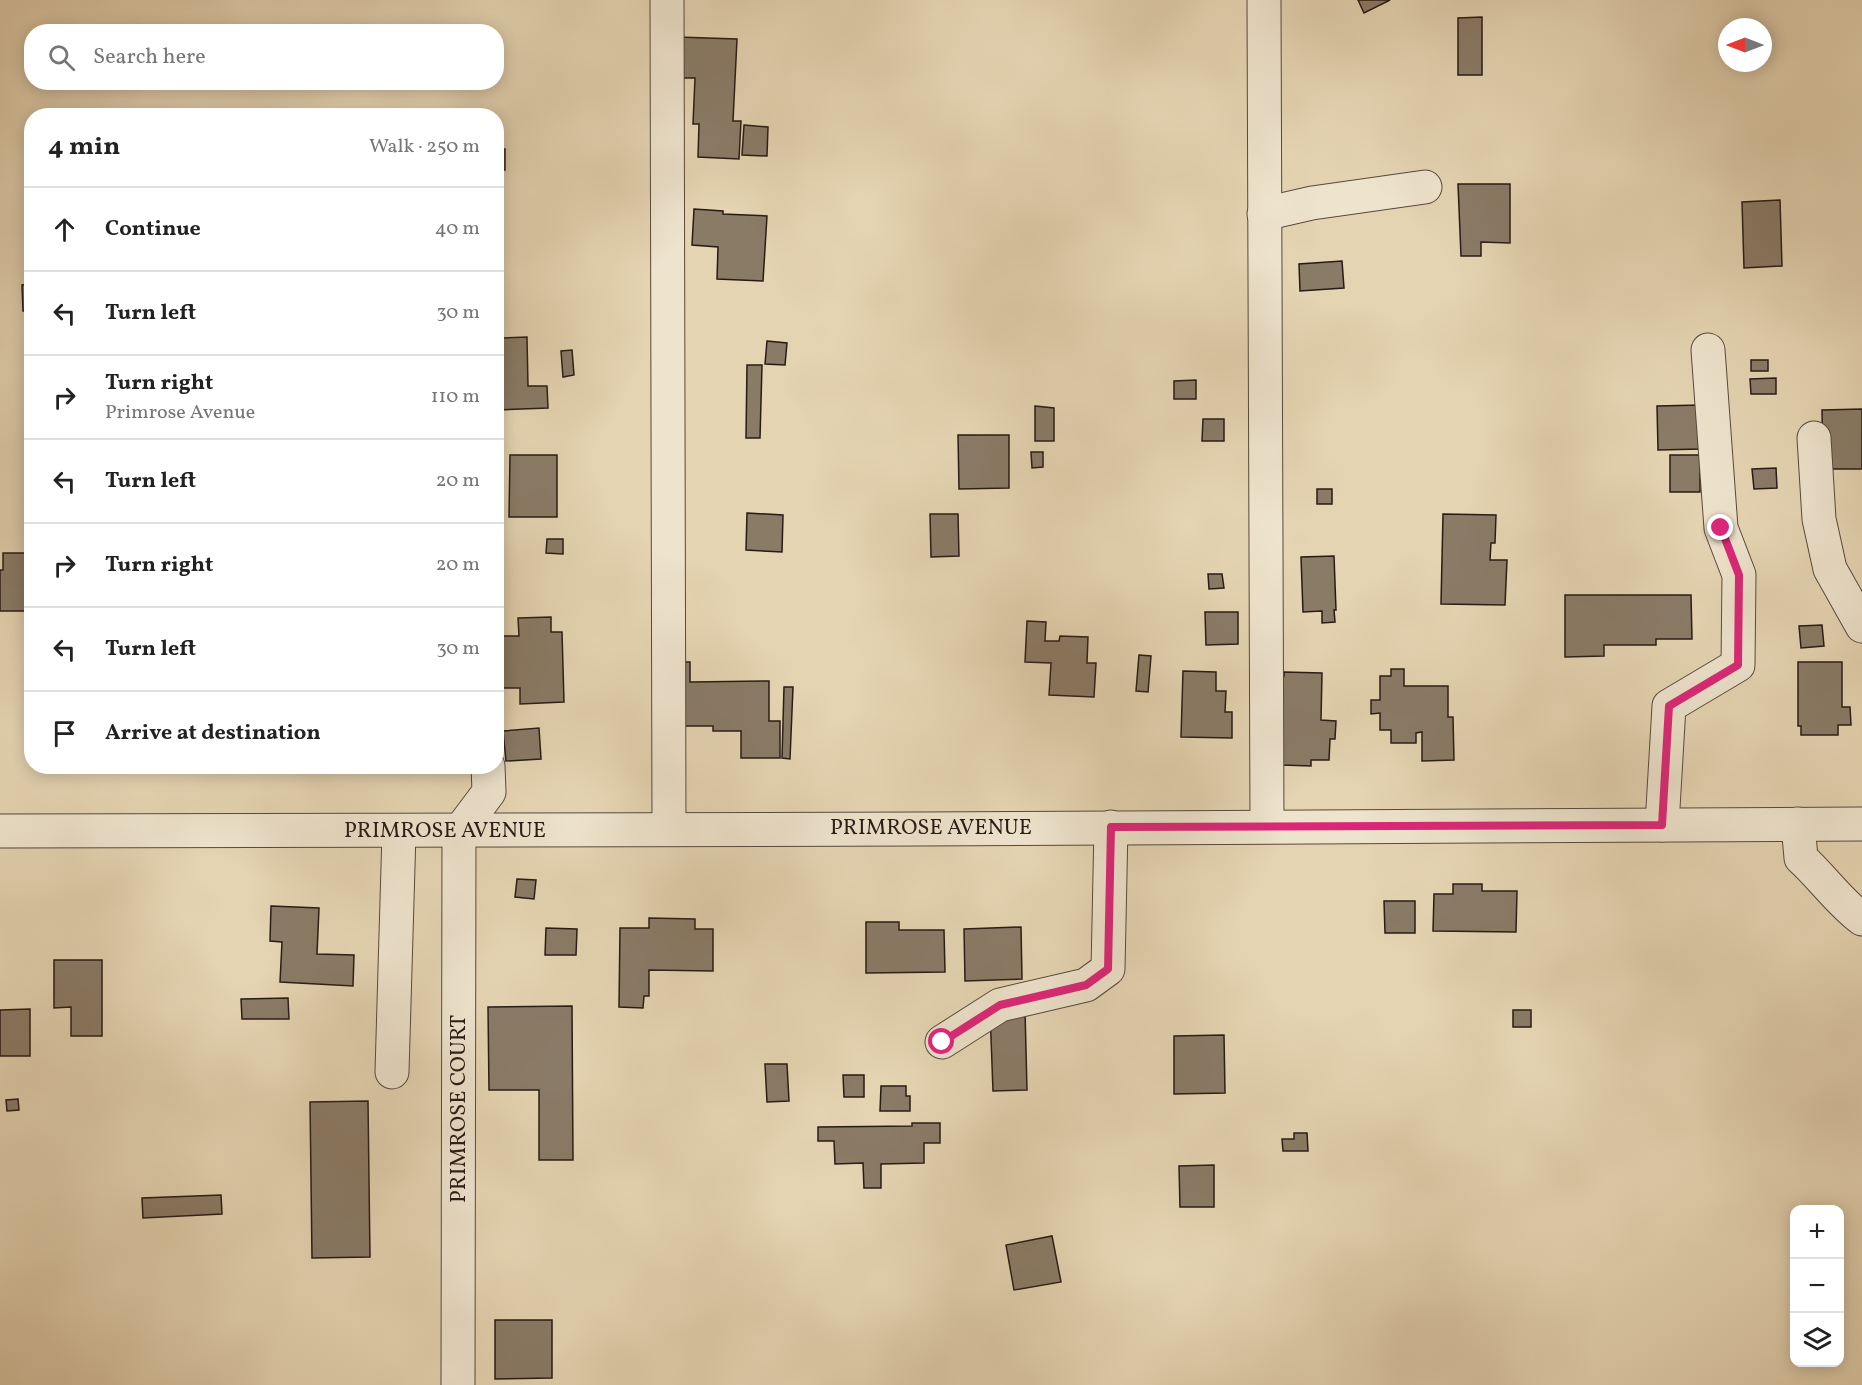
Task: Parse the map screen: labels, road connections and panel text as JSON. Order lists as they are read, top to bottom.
{
  "streets": {
    "street": ["PRIMROSE AVENUE", "PRIMROSE COURT"]
  },
  "crossings": [
    ["PRIMROSE AVENUE", "PRIMROSE COURT"]
  ],
  "north": "left",
  "page": {
    "search": "Search here",
    "heading": ["4 min", "Walk · 250 m"],
    "list": [
      ["Continue", "40 m"],
      ["Turn left", "30 m"],
      ["Turn right", "Primrose Avenue", "110 m"],
      ["Turn left", "20 m"],
      ["Turn right", "20 m"],
      ["Turn left", "30 m"],
      "Arrive at destination"
    ],
    "map_buttons": ["+", "−"]
  }
}
